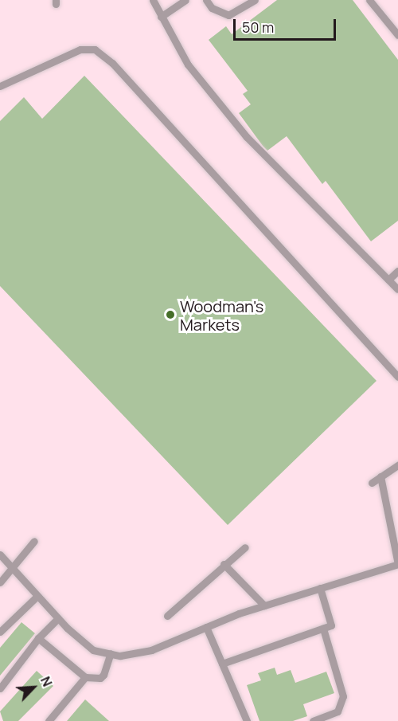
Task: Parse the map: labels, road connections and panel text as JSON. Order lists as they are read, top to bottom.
{
  "places": ["Woodman's Markets"],
  "scale_bar": "50 m",
  "north": "top right"
}
